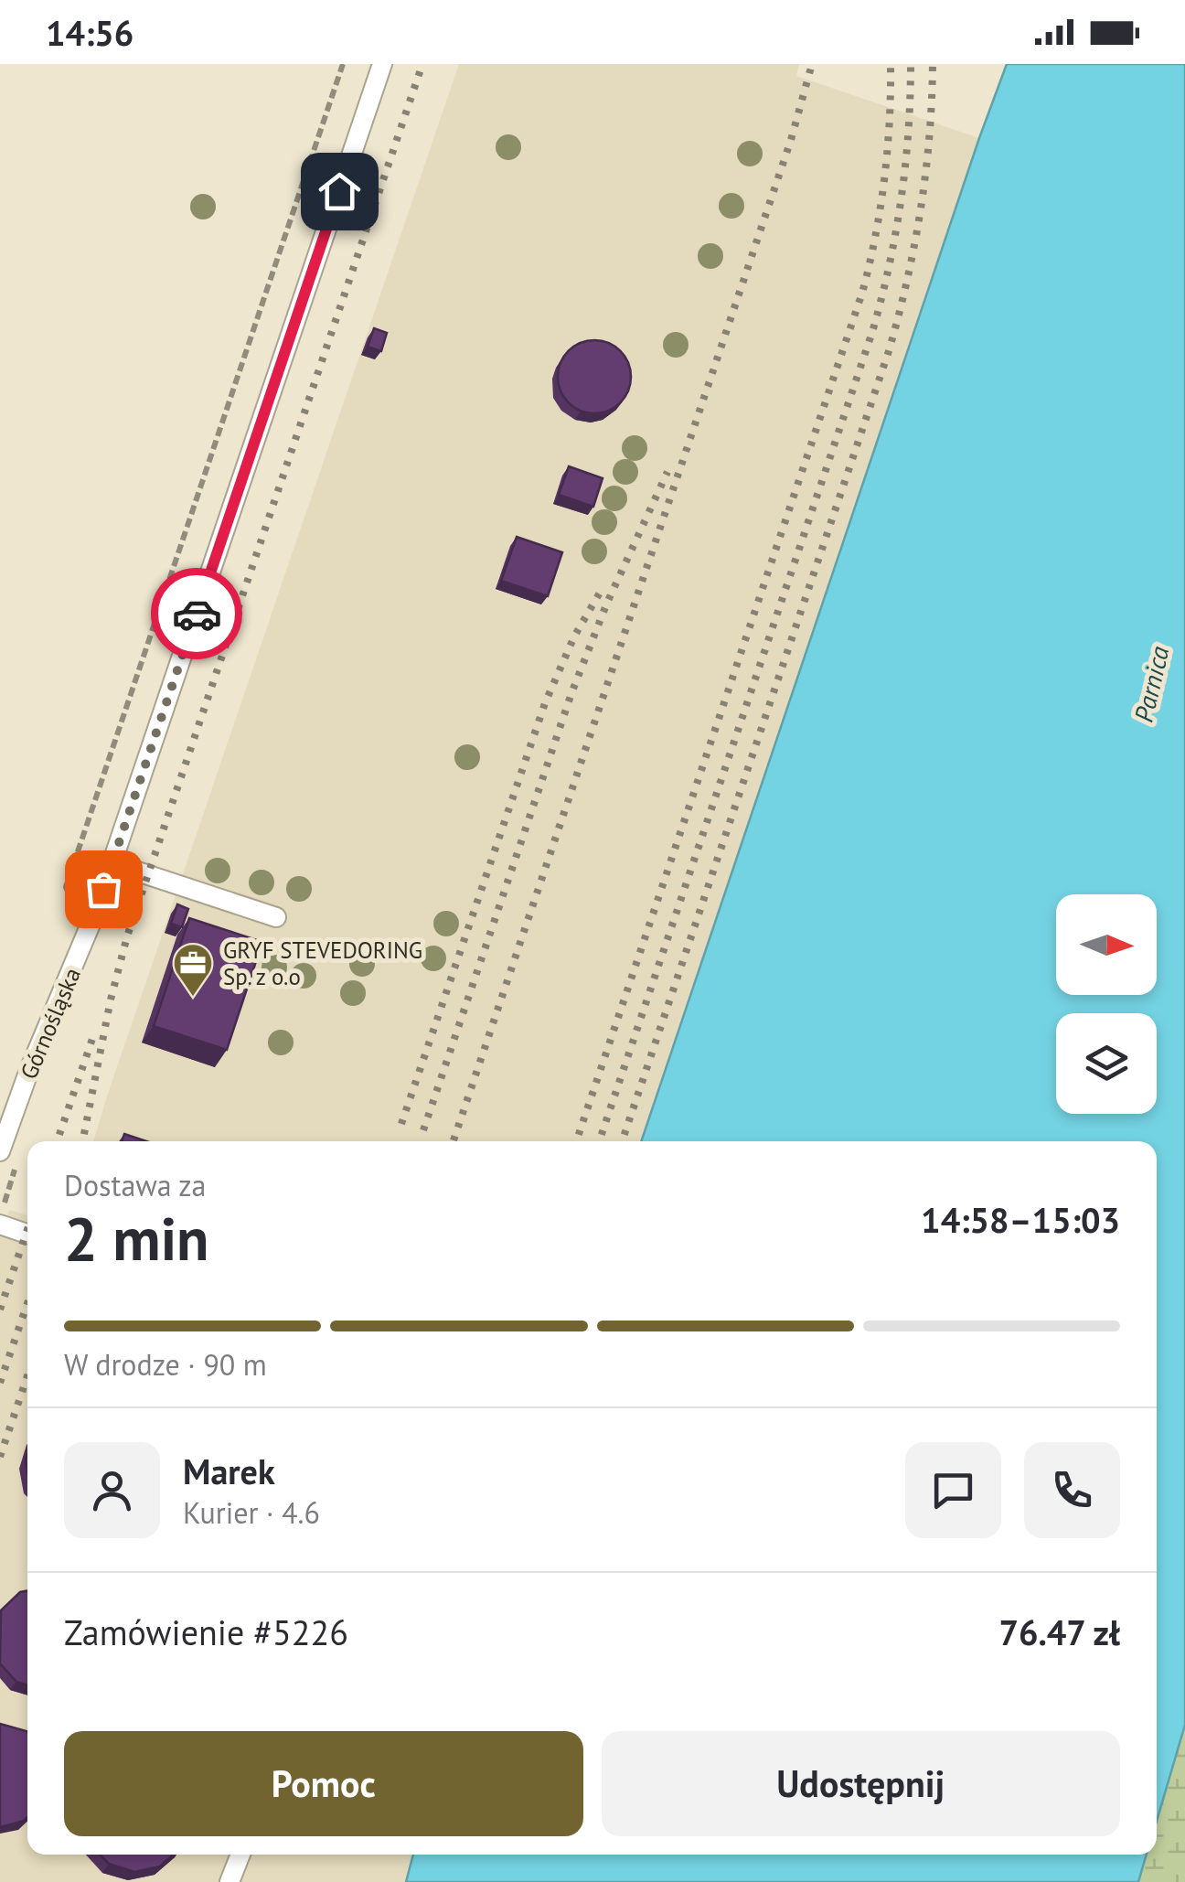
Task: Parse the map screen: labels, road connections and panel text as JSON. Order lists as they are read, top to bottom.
{
  "streets": {
    "lane": ["Górnośląska"]
  },
  "water": ["Parnica"],
  "places": {
    "office": ["GRYF STEVEDORING Sp. z o.o"]
  },
  "north": "right",
  "page": {
    "status": "14:56",
    "heading": ["2 min", "Dostawa za", "14:58–15:03"],
    "panel": [
      "Marek",
      "Kurier · 4.6",
      "Zamówienie #5226",
      "76.47 zł"
    ],
    "bar": "W drodze · 90 m",
    "buttons": ["Pomoc", "Udostępnij"]
  }
}
